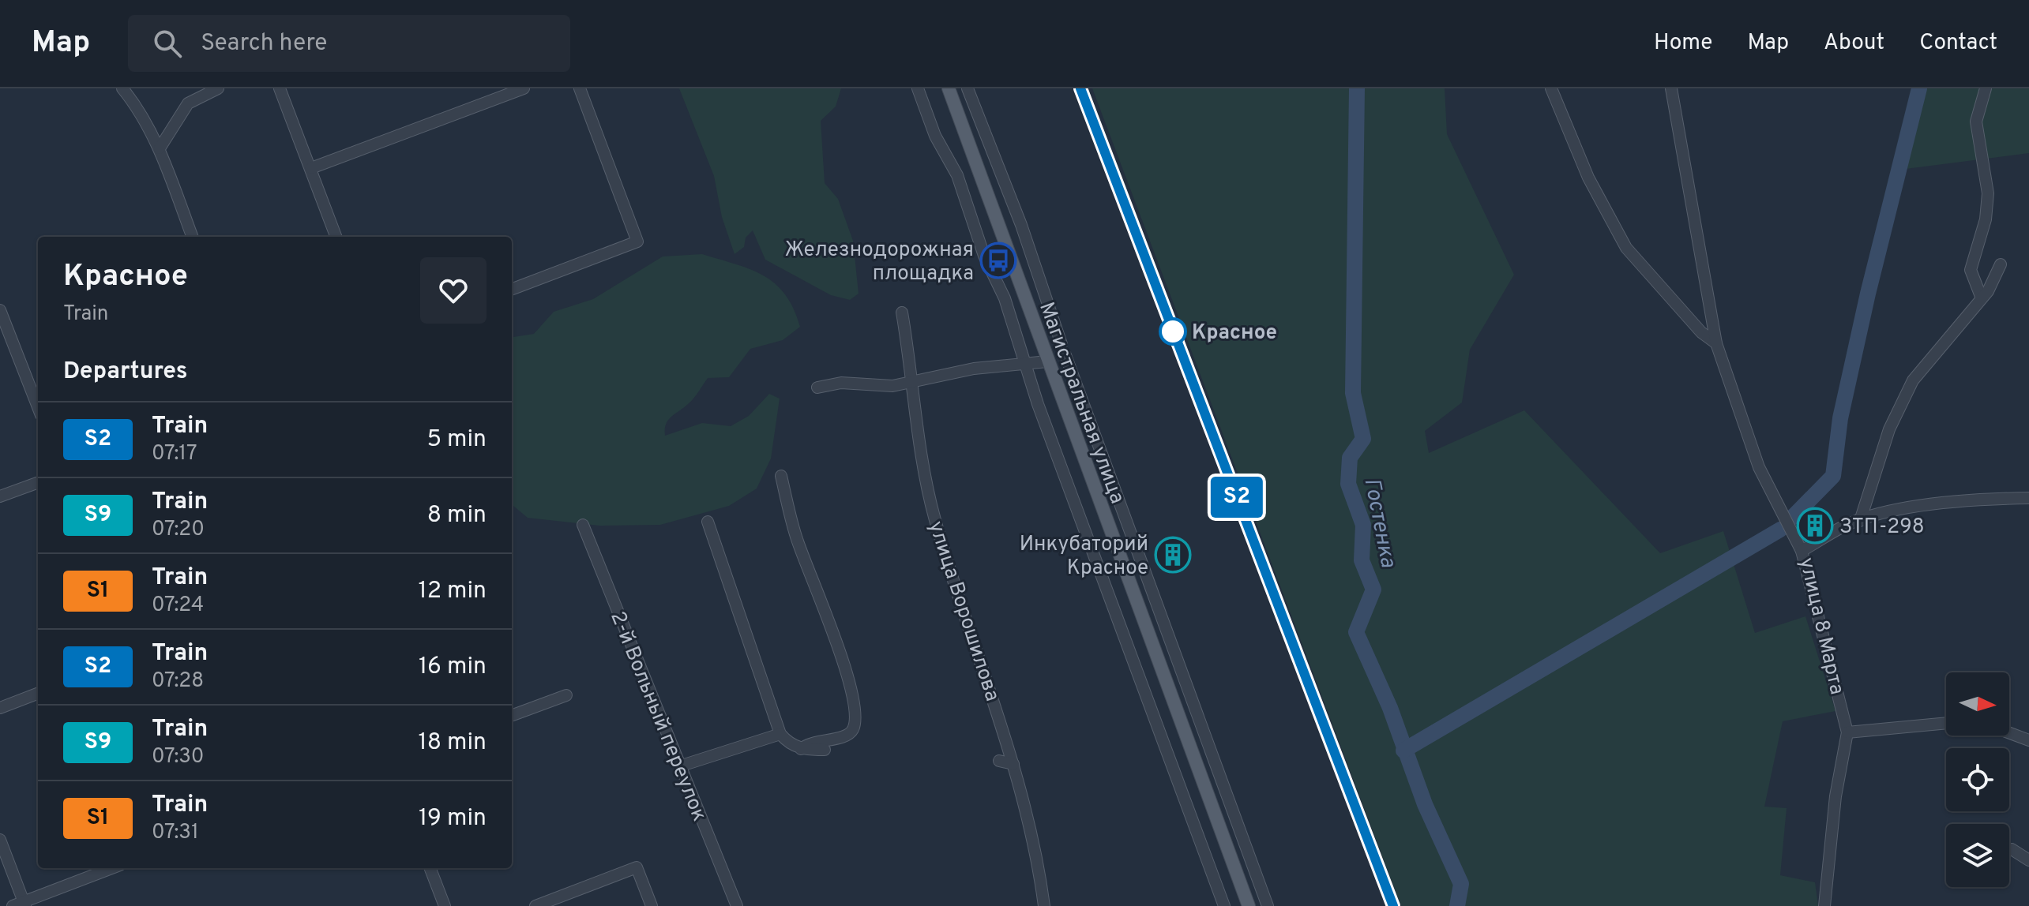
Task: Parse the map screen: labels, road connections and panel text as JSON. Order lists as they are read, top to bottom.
{
  "streets": {
    "main road": ["Магистральная улица"],
    "street": ["улица Ворошилова", "улица 8 Марта", "2-й Вольный переулок"]
  },
  "water": ["Гостенка"],
  "places": {
    "bus stop": ["Железнодорожная площадка"],
    "other": ["Красное"],
    "building": ["ЗТП-298", "Инкубаторий Красное"]
  },
  "north": "right",
  "page": {
    "header": "Map",
    "search": "Search here",
    "nav": [
      "Home",
      "Map",
      "About",
      "Contact"
    ],
    "on_map": "S2",
    "heading": [
      ["Красное", "Train"],
      "Departures"
    ],
    "list": [
      {
        "mark": "S2",
        "name": "Train",
        "note": "07:17",
        "value": "5 min"
      },
      {
        "mark": "S9",
        "name": "Train",
        "note": "07:20",
        "value": "8 min"
      },
      {
        "mark": "S1",
        "name": "Train",
        "note": "07:24",
        "value": "12 min"
      },
      {
        "mark": "S2",
        "name": "Train",
        "note": "07:28",
        "value": "16 min"
      },
      {
        "mark": "S9",
        "name": "Train",
        "note": "07:30",
        "value": "18 min"
      },
      {
        "mark": "S1",
        "name": "Train",
        "note": "07:31",
        "value": "19 min"
      }
    ]
  }
}
